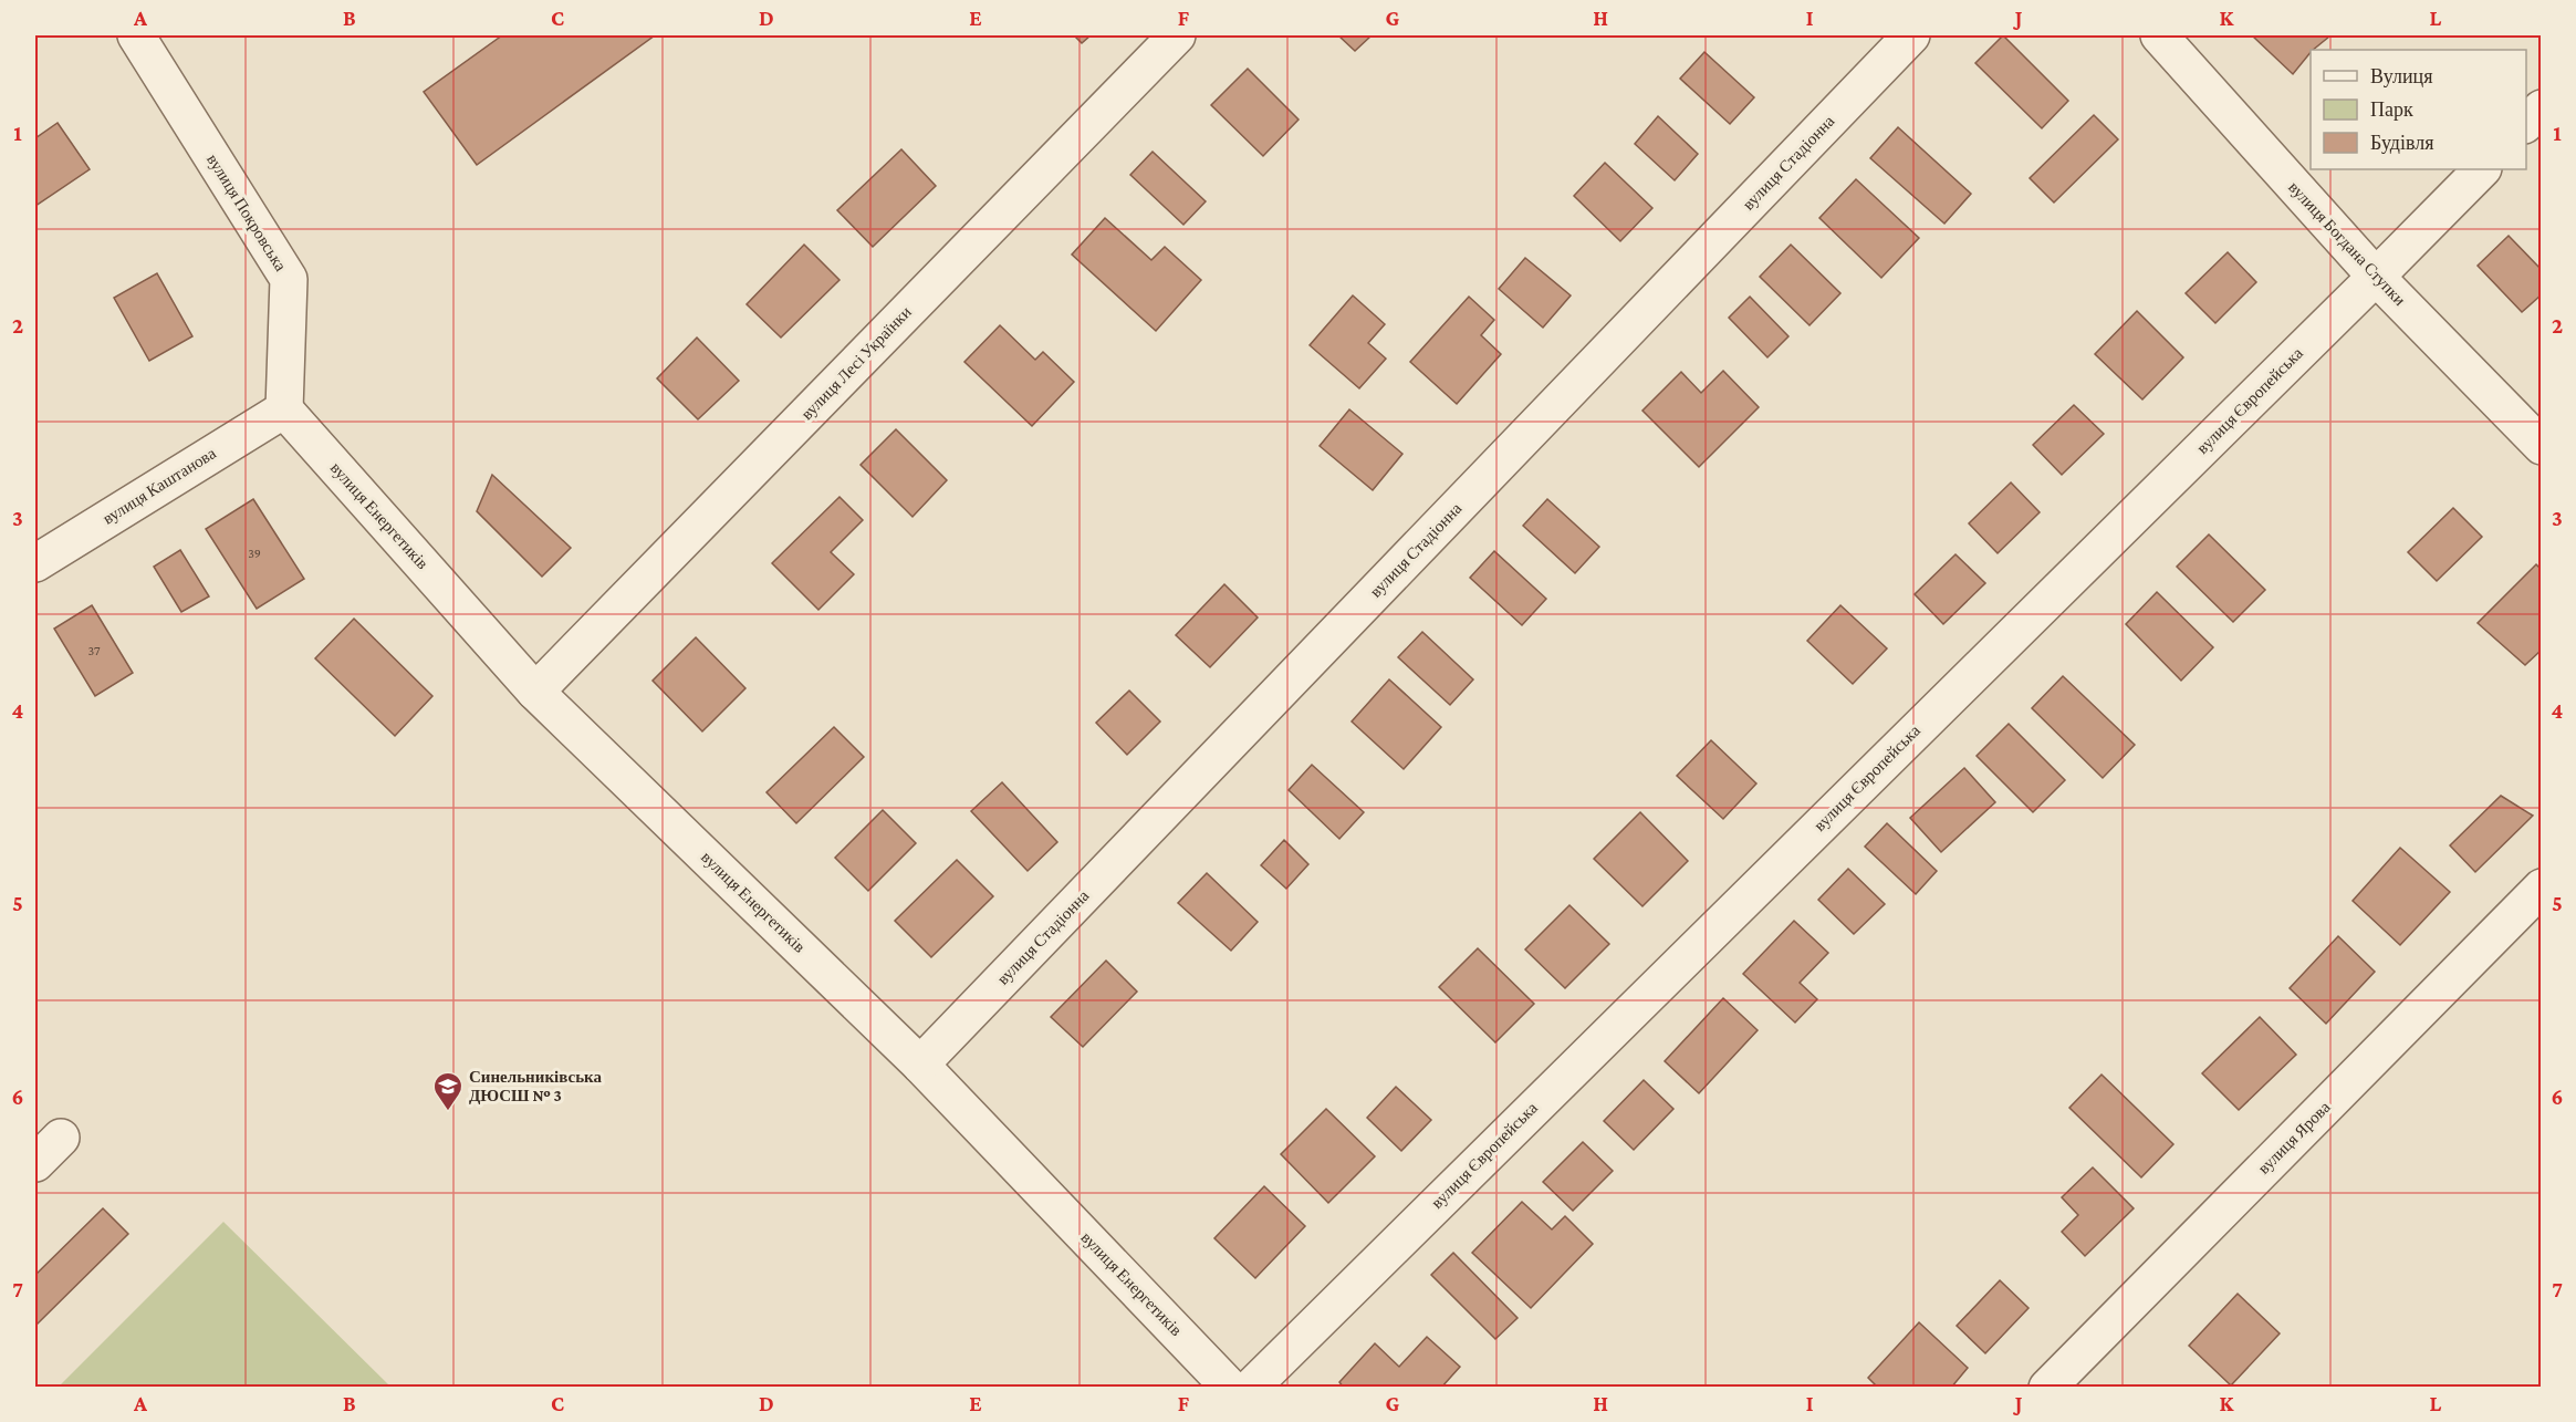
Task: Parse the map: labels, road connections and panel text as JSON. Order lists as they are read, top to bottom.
{
  "streets": {
    "street": [
      "вулиця Стадіонна",
      "вулиця Покровська",
      "вулиця Богдана Ступки",
      "вулиця Лесі Українки",
      "вулиця Європейська",
      "вулиця Каштанова",
      "вулиця Енергетиків",
      "вулиця Ярова"
    ]
  },
  "crossings": [
    ["вулиця Стадіонна", "вулиця Енергетиків"],
    ["вулиця Покровська", "вулиця Каштанова"],
    ["вулиця Покровська", "вулиця Енергетиків"],
    ["вулиця Богдана Ступки", "вулиця Європейська"],
    ["вулиця Лесі Українки", "вулиця Енергетиків"],
    ["вулиця Каштанова", "вулиця Енергетиків"]
  ],
  "places": {
    "school or university": ["Синельниківська ДЮСШ № 3"]
  },
  "house_numbers": ["39", "37"],
  "legend": ["Вулиця", "Парк", "Будівля"],
  "grid": {
    "columns": [
      "A",
      "B",
      "C",
      "D",
      "E",
      "F",
      "G",
      "H",
      "I",
      "J",
      "K",
      "L"
    ],
    "rows": [
      "1",
      "2",
      "3",
      "4",
      "5",
      "6",
      "7"
    ]
  }
}
